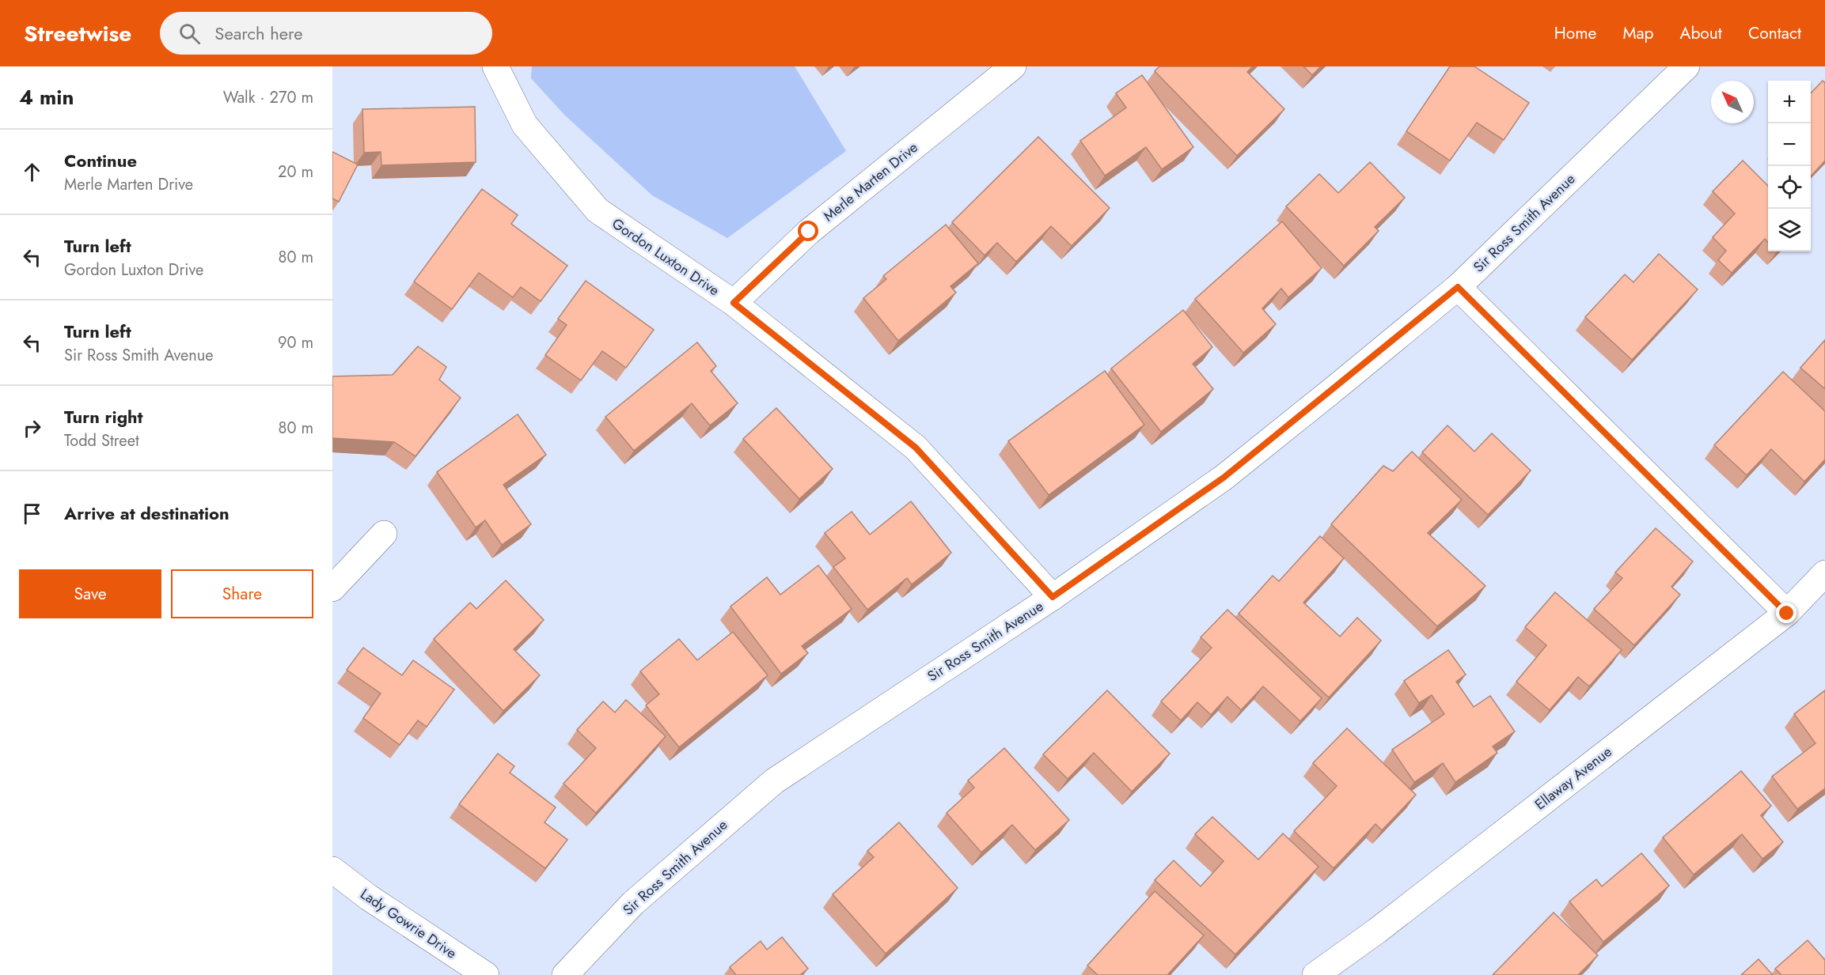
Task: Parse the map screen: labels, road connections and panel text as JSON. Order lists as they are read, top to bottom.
{
  "streets": {
    "street": [
      "Merle Marten Drive",
      "Sir Ross Smith Avenue",
      "Gordon Luxton Drive",
      "Ellaway Avenue",
      "Lady Gowrie Drive"
    ]
  },
  "crossings": [
    ["Merle Marten Drive", "Gordon Luxton Drive"],
    ["Sir Ross Smith Avenue", "Gordon Luxton Drive"]
  ],
  "north": "top left",
  "page": {
    "header": "Streetwise",
    "search": "Search here",
    "nav": [
      "Home",
      "Map",
      "About",
      "Contact"
    ],
    "heading": ["4 min", "Walk · 270 m"],
    "map_buttons": ["+", "−"],
    "list": [
      ["Continue", "Merle Marten Drive", "20 m"],
      ["Turn left", "Gordon Luxton Drive", "80 m"],
      ["Turn left", "Sir Ross Smith Avenue", "90 m"],
      ["Turn right", "Todd Street", "80 m"],
      "Arrive at destination"
    ],
    "buttons": ["Save", "Share"]
  }
}
